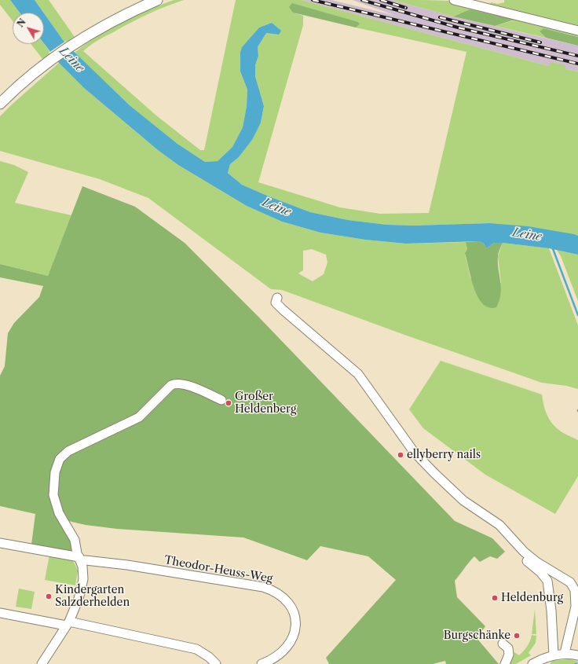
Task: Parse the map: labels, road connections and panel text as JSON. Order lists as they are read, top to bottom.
{
  "streets": {
    "street": ["Theodor-Heuss-Weg"]
  },
  "water": ["Leine"],
  "places": [
    "Großer Heldenberg",
    "ellyberry nails",
    "Kindergarten Salzderhelden",
    "Heldenburg",
    "Burgschänke"
  ],
  "north": "top left"
}
